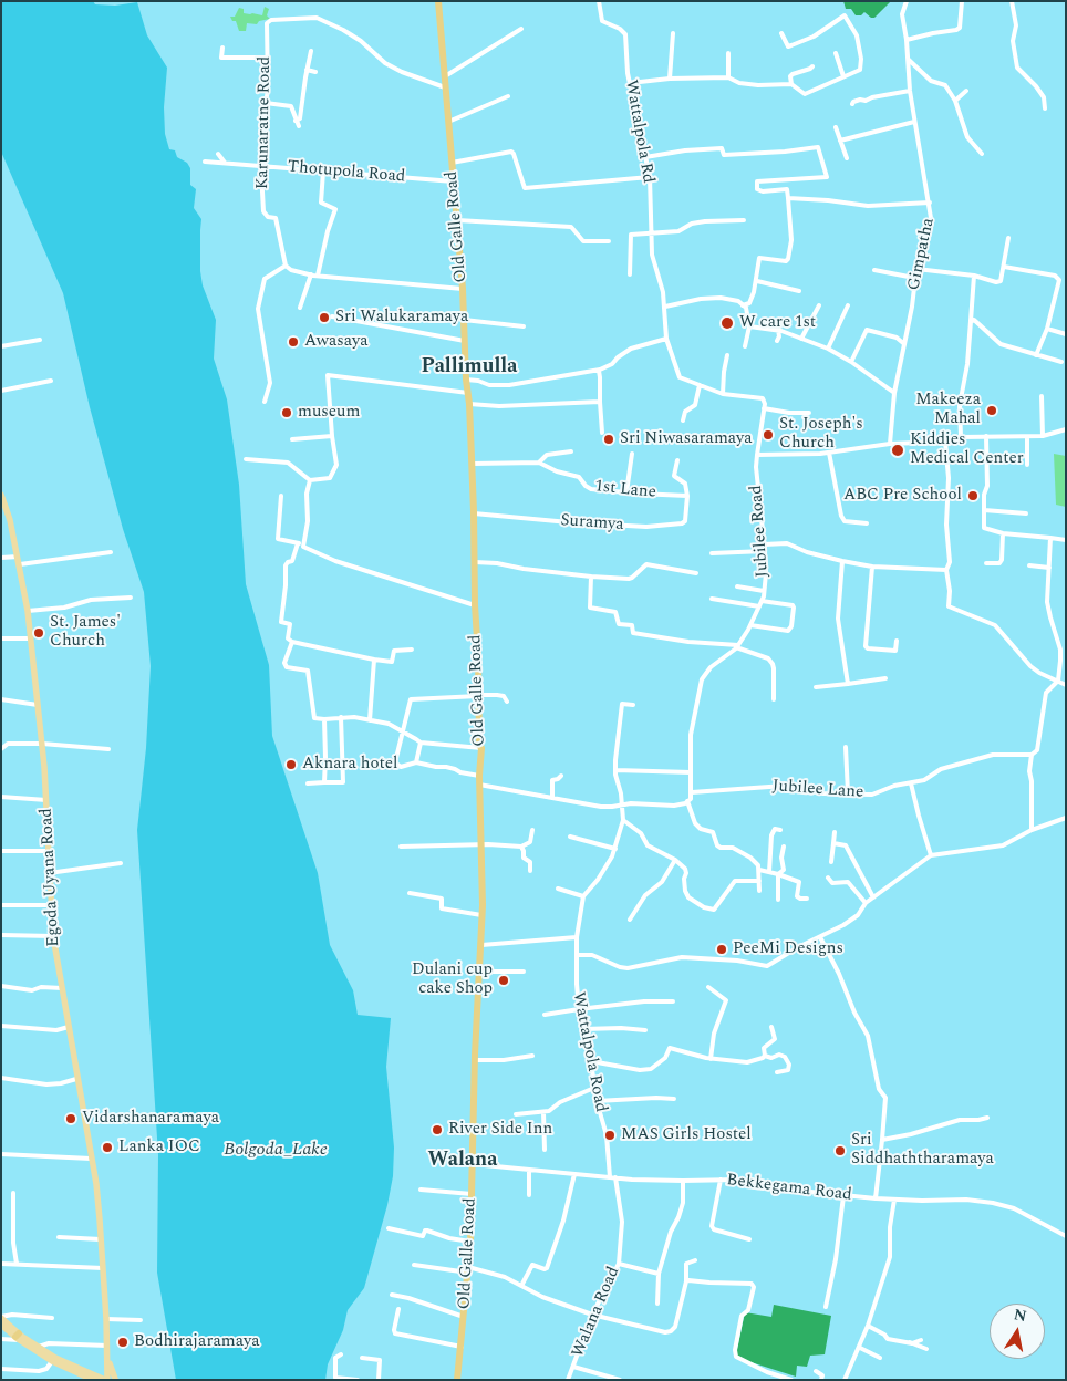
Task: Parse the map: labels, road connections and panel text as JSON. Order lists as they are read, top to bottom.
{
  "streets": {
    "highway": ["Old Galle Road"],
    "main road": ["Egoda Uyana Road"],
    "street": [
      "Karunaratne Road",
      "Wattalpola Rd",
      "Thotupola Road",
      "Gimpatha",
      "1st Lane",
      "Suramya",
      "Jubilee Road",
      "Jubilee Lane",
      "Wattalpola Road",
      "Bekkegama Road",
      "Walana Road"
    ]
  },
  "crossings": [
    ["Karunaratne Road", "Thotupola Road"],
    ["Karunaratne Road", "Old Galle Road"],
    ["Wattalpola Rd", "Jubilee Road"],
    ["Thotupola Road", "Old Galle Road"],
    ["Old Galle Road", "1st Lane"],
    ["Old Galle Road", "Suramya"],
    ["Old Galle Road", "Bekkegama Road"],
    ["1st Lane", "Suramya"],
    ["Jubilee Road", "Jubilee Lane"],
    ["Wattalpola Road", "Bekkegama Road"],
    ["Wattalpola Road", "Walana Road"],
    ["Bekkegama Road", "Walana Road"]
  ],
  "districts": ["Pallimulla", "Walana"],
  "water": ["Bolgoda_Lake"],
  "places": [
    "Sri Walukaramaya",
    "W care 1st",
    "Awasaya",
    "Makeeza Mahal",
    "museum",
    "St. Joseph's Church",
    "Sri Niwasaramaya",
    "Kiddies Medical Center",
    "ABC Pre School",
    "St. James' Church",
    "Aknara hotel",
    "PeeMi Designs",
    "Dulani cup cake Shop",
    "Vidarshanaramaya",
    "River Side Inn",
    "MAS Girls Hostel",
    "Lanka IOC",
    "Sri Siddhaththaramaya",
    "Bodhirajaramaya"
  ],
  "north": "top"
}
